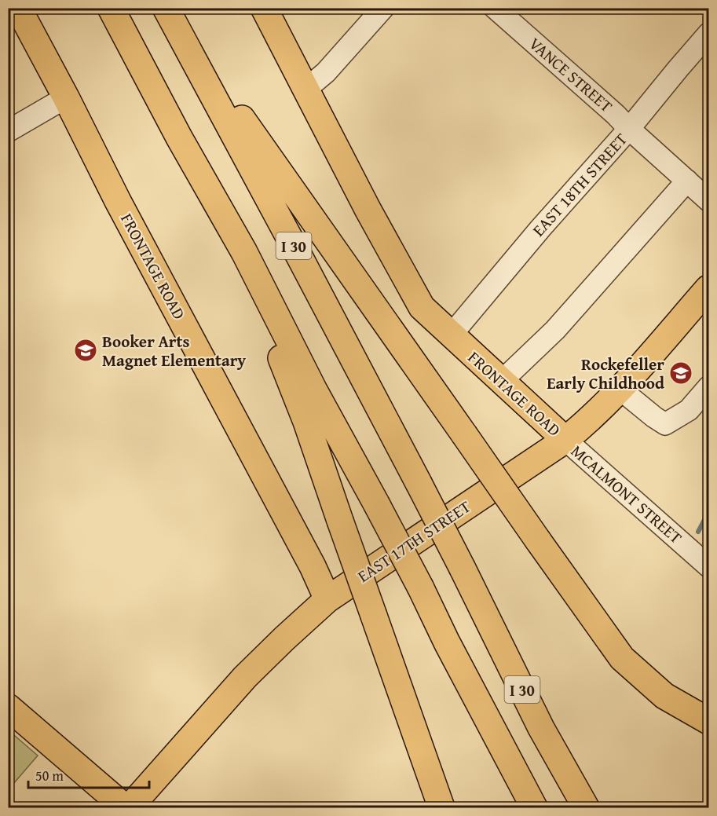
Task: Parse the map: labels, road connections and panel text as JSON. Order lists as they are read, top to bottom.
{
  "streets": {
    "main road": ["I 30", "FRONTAGE ROAD", "EAST 17TH STREET"],
    "street": ["VANCE STREET", "EAST 18TH STREET", "MCALMONT STREET"]
  },
  "crossings": [
    ["VANCE STREET", "EAST 18TH STREET"],
    ["EAST 18TH STREET", "FRONTAGE ROAD"],
    ["FRONTAGE ROAD", "MCALMONT STREET"],
    ["FRONTAGE ROAD", "EAST 17TH STREET"],
    ["MCALMONT STREET", "EAST 17TH STREET"]
  ],
  "places": {
    "school or university": ["Booker Arts Magnet Elementary", "Rockefeller Early Childhood"]
  },
  "scale_bar": "50 m"
}
